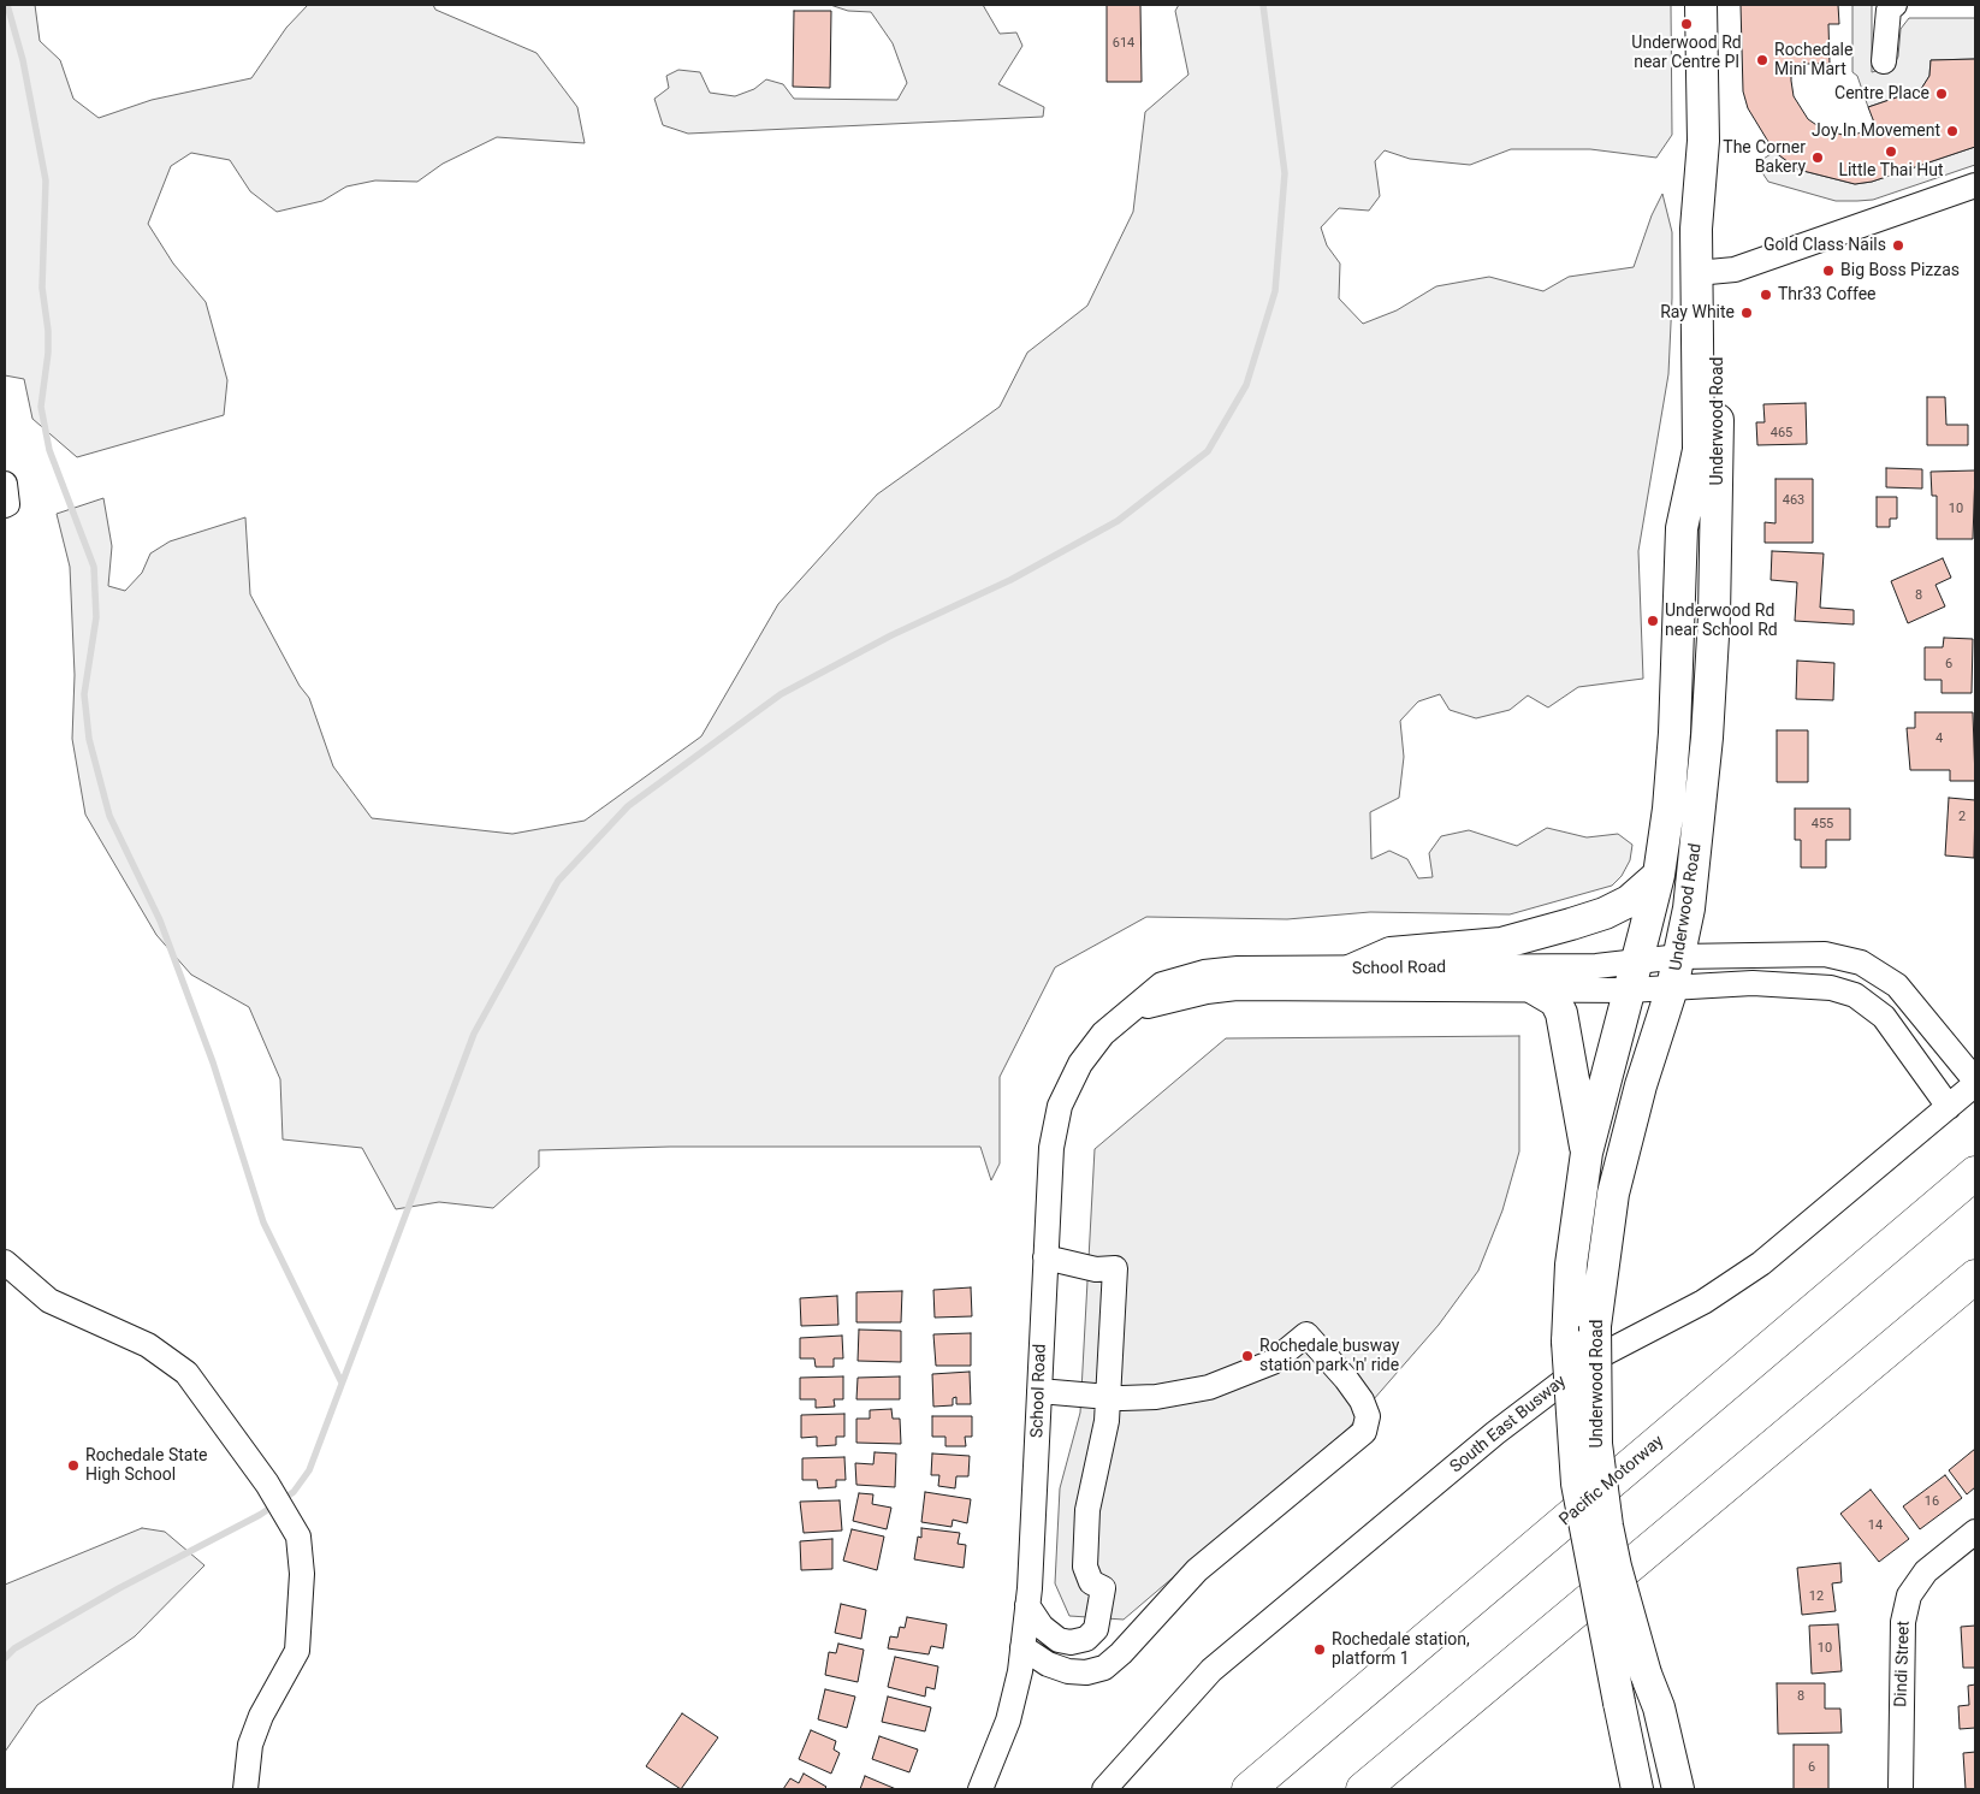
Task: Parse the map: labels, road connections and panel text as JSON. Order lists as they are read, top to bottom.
{
  "streets": {
    "highway": ["Pacific Motorway"],
    "main road": ["Underwood Road"],
    "street": ["School Road", "South East Busway", "Dindi Street"]
  },
  "crossings": [
    ["Underwood Road", "School Road"],
    ["Underwood Road", "South East Busway"],
    ["School Road", "South East Busway"]
  ],
  "places": [
    "Underwood Rd near Centre Pl",
    "Rochedale Mini Mart",
    "Centre Place",
    "Joy In Movement",
    "Little Thai Hut",
    "The Corner Bakery",
    "Gold Class Nails",
    "Big Boss Pizzas",
    "Thr33 Coffee",
    "Ray White",
    "Underwood Rd near School Rd",
    "Rochedale busway station park 'n' ride",
    "Rochedale State High School",
    "Rochedale station, platform 1"
  ],
  "house_numbers": [
    "614",
    "465",
    "463",
    "10",
    "8",
    "6",
    "4",
    "2",
    "455",
    "16",
    "14",
    "12",
    "10",
    "8",
    "6"
  ]
}
